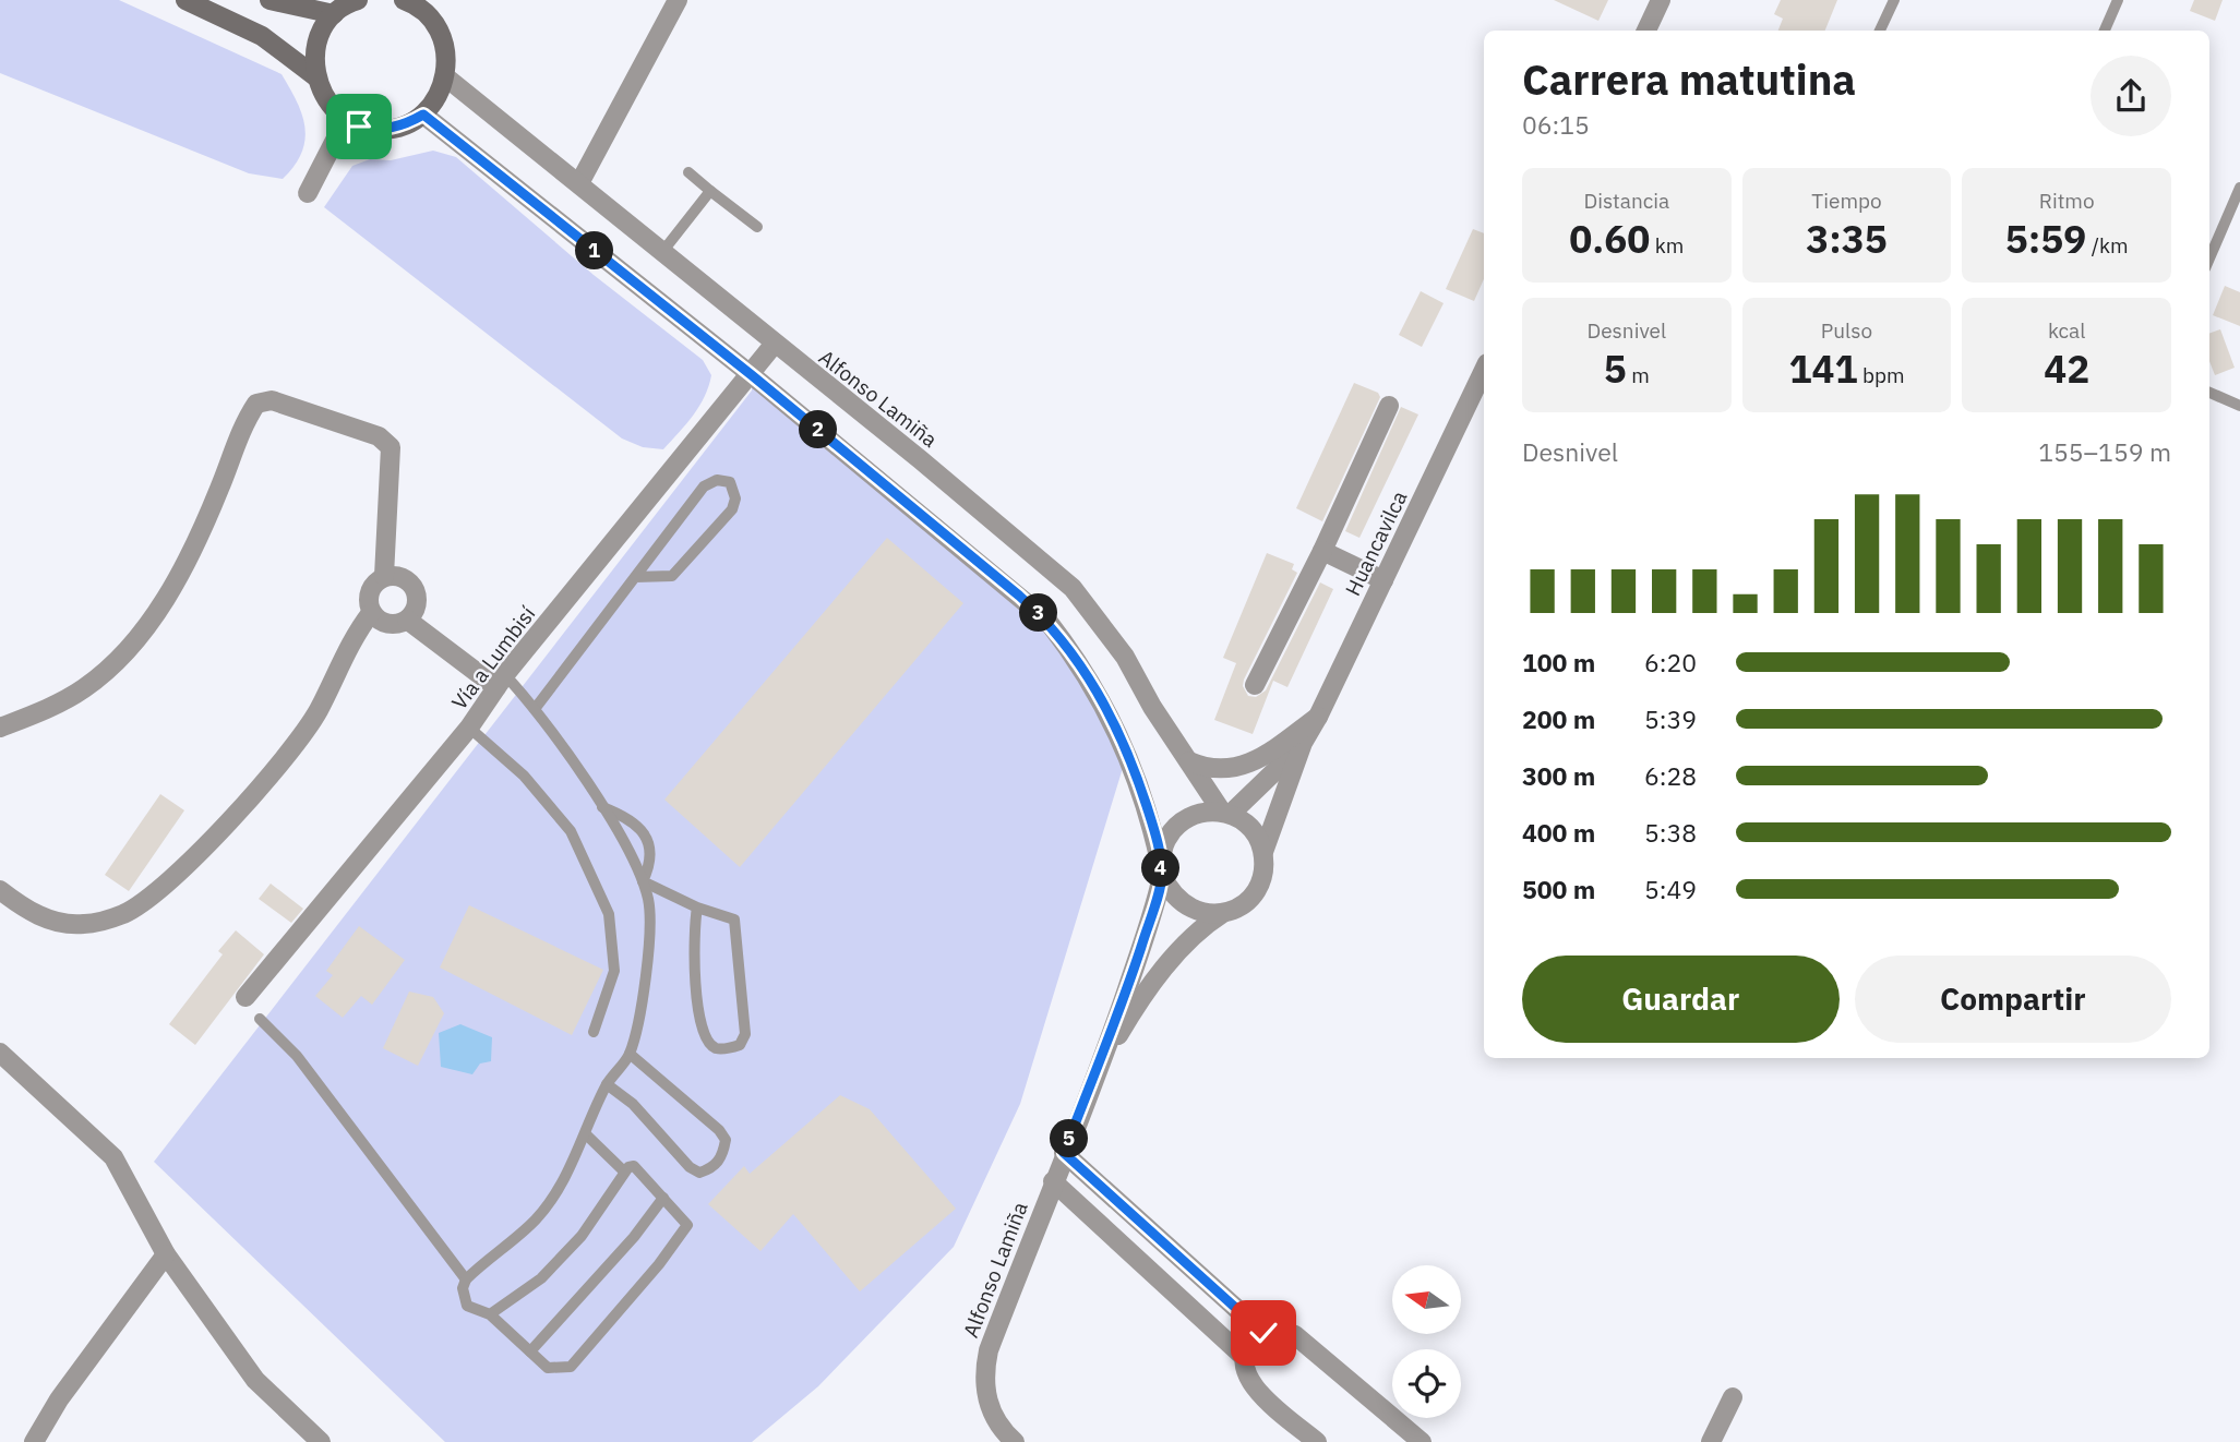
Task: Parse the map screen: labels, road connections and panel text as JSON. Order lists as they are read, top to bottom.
{
  "streets": {
    "street": ["Alfonso Lamiña", "Huancavilca", "Vía a Lumbisí"]
  },
  "crossings": [
    ["Alfonso Lamiña", "Huancavilca"],
    ["Alfonso Lamiña", "Vía a Lumbisí"]
  ],
  "north": "left",
  "page": {
    "heading": ["Carrera matutina", "06:15"],
    "stats": [
      ["Distancia", "0.60 km"],
      ["Tiempo", "3:35"],
      ["Ritmo", "5:59 /km"],
      ["Desnivel", "5 m"],
      ["Pulso", "141 bpm"],
      ["kcal", "42"]
    ],
    "pins": [
      "1",
      "2",
      "3",
      "4",
      "5"
    ],
    "chart": ["Desnivel", "155–159 m"],
    "list": [
      {
        "name": "100 m",
        "note": "6:20"
      },
      {
        "name": "200 m",
        "note": "5:39"
      },
      {
        "name": "300 m",
        "note": "6:28"
      },
      {
        "name": "400 m",
        "note": "5:38"
      },
      {
        "name": "500 m",
        "note": "5:49"
      }
    ],
    "buttons": ["Guardar", "Compartir"]
  }
}
